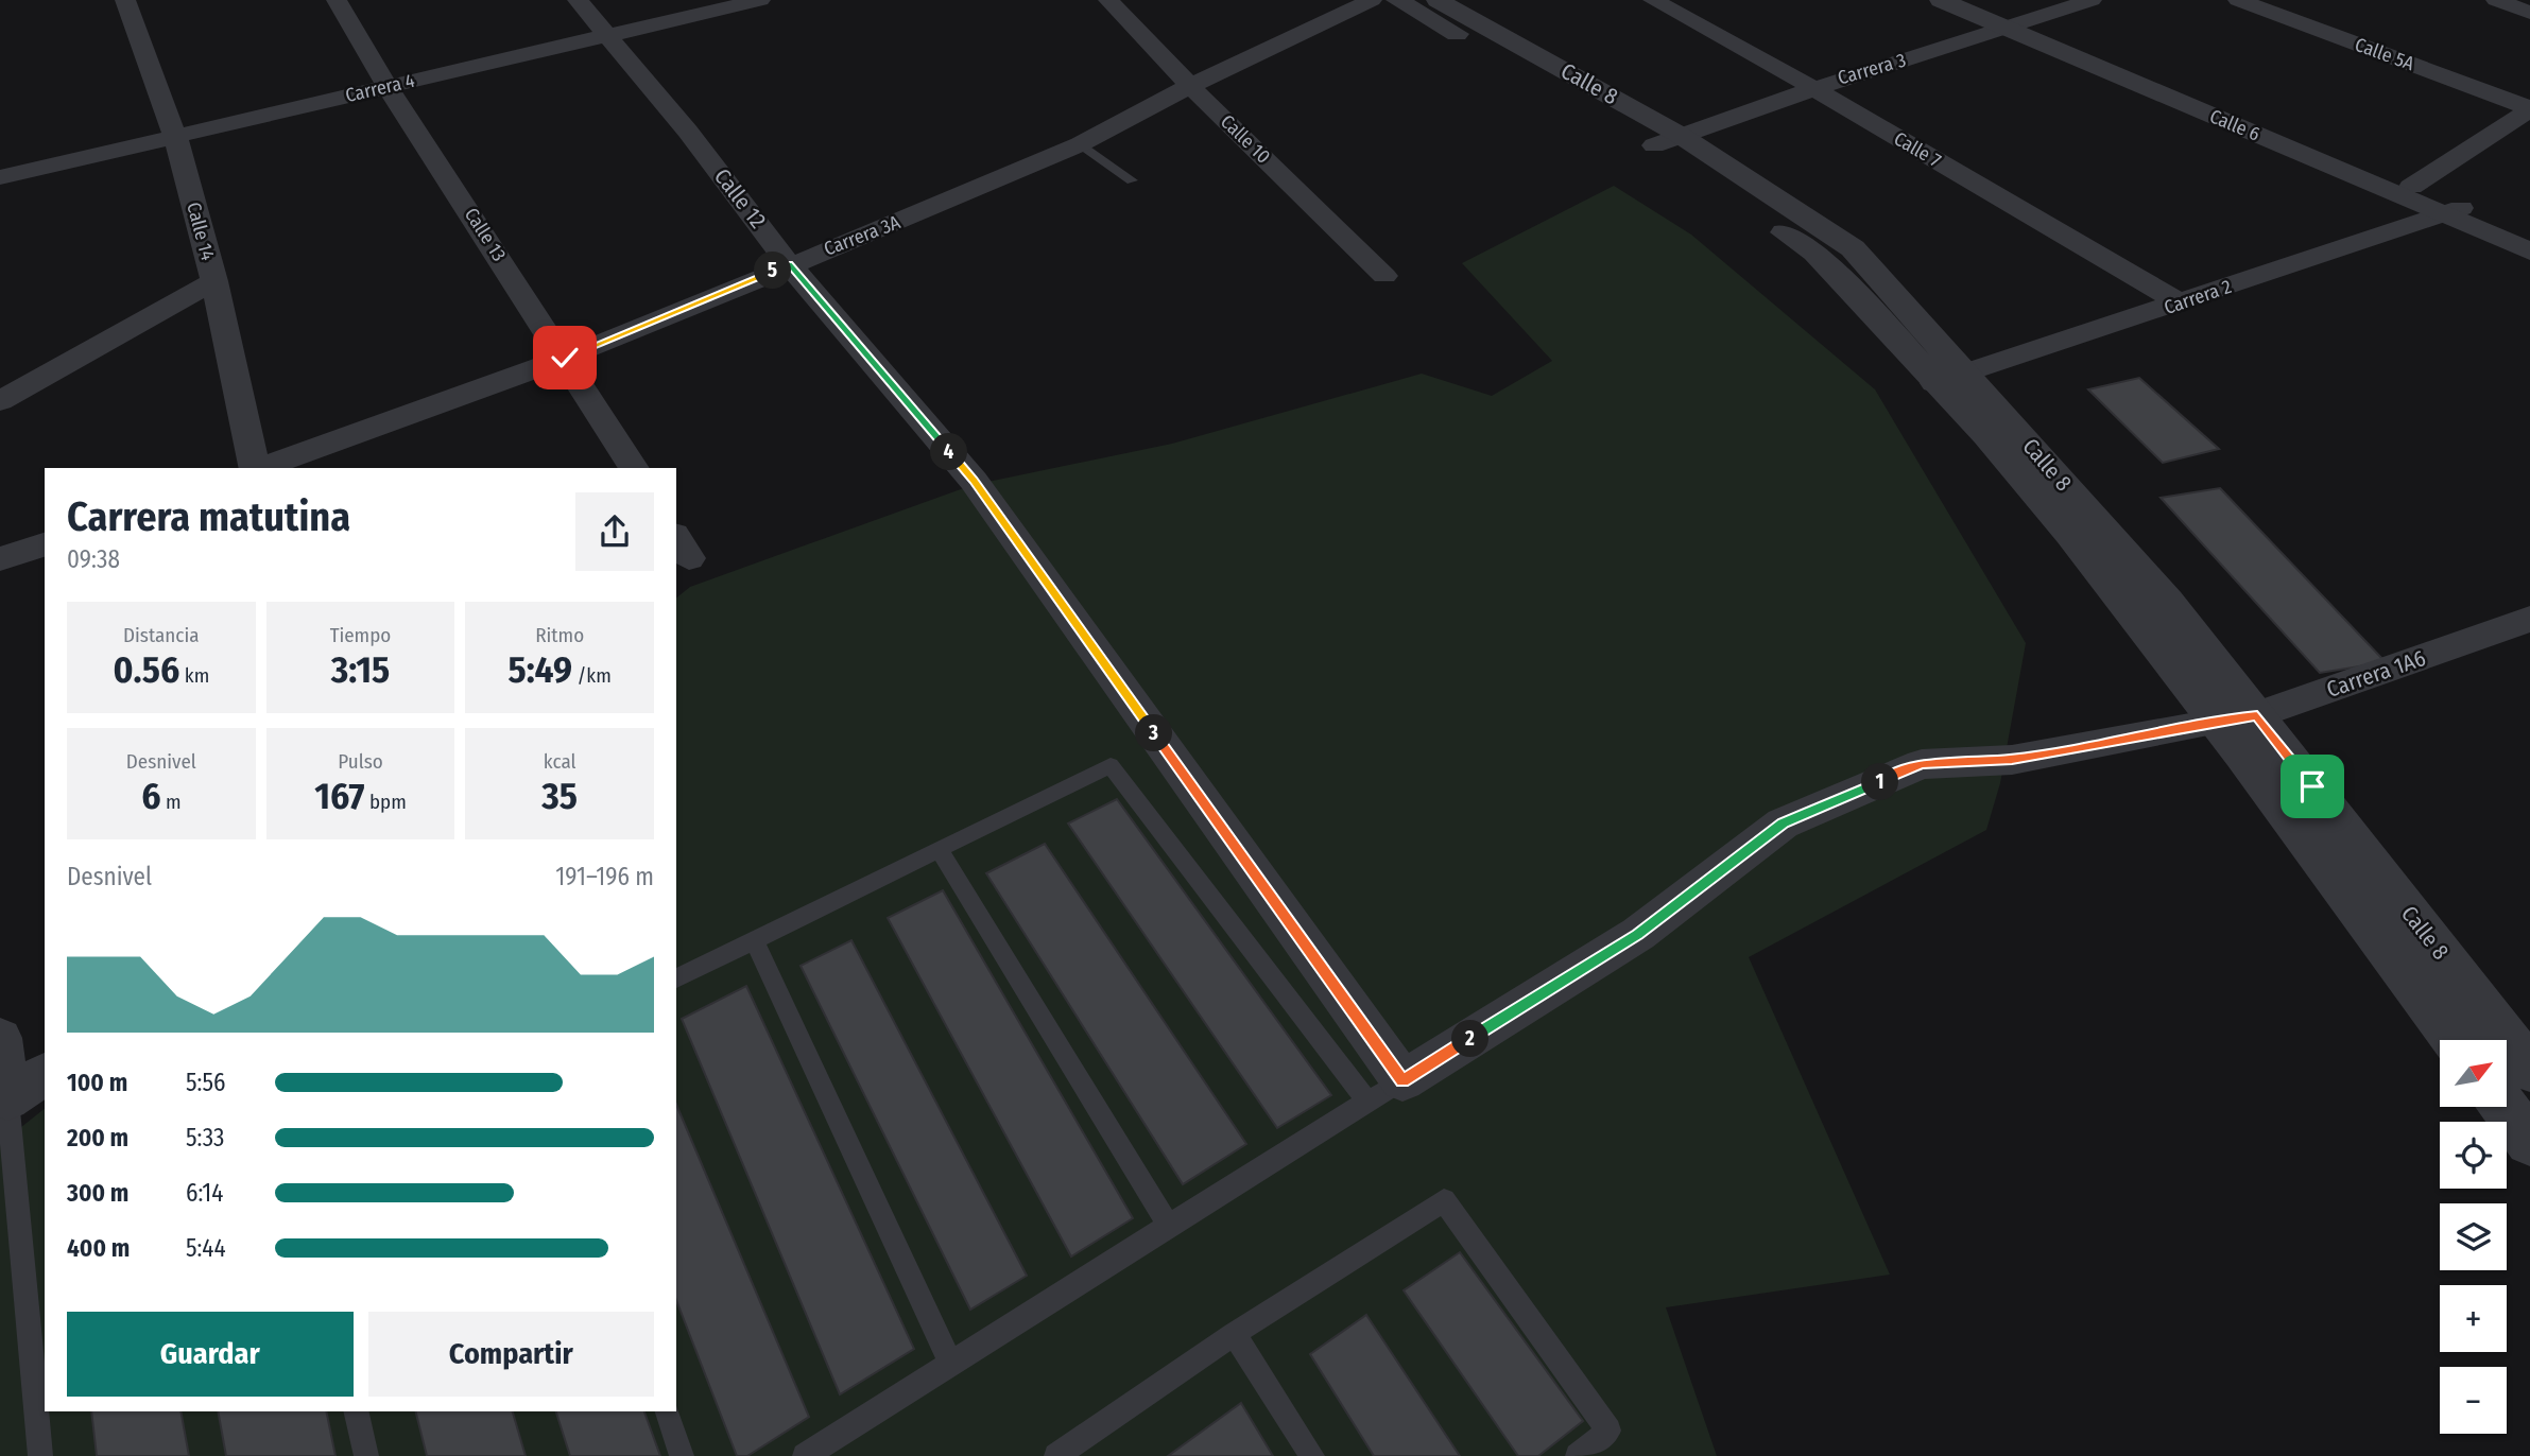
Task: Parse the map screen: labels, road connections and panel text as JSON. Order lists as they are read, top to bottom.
{
  "streets": {
    "street": [
      "Calle 5A",
      "Carrera 3",
      "Calle 8",
      "Carrera 4",
      "Calle 6",
      "Calle 10",
      "Calle 7",
      "Calle 12",
      "Calle 14",
      "Calle 13",
      "Carrera 3A",
      "Carrera 2",
      "Carrera 1A6"
    ]
  },
  "crossings": [
    ["Carrera 3", "Calle 8"],
    ["Carrera 3", "Calle 6"],
    ["Carrera 3", "Calle 7"],
    ["Calle 8", "Carrera 2"],
    ["Calle 8", "Carrera 1A6"],
    ["Carrera 4", "Calle 12"],
    ["Carrera 4", "Calle 14"],
    ["Carrera 4", "Calle 13"],
    ["Calle 6", "Carrera 2"],
    ["Calle 10", "Carrera 3A"],
    ["Calle 7", "Carrera 2"],
    ["Calle 12", "Carrera 3A"],
    ["Calle 12", "Carrera 1A6"],
    ["Calle 13", "Carrera 3A"]
  ],
  "north": "top right",
  "page": {
    "pins": [
      "5",
      "4",
      "3",
      "1",
      "2"
    ],
    "heading": ["Carrera matutina", "09:38"],
    "stats": [
      ["Distancia", "0.56 km"],
      ["Tiempo", "3:15"],
      ["Ritmo", "5:49 /km"],
      ["Desnivel", "6 m"],
      ["Pulso", "167 bpm"],
      ["kcal", "35"]
    ],
    "chart": ["Desnivel", "191–196 m"],
    "map_buttons": ["+", "−"],
    "list": [
      {
        "name": "100 m",
        "note": "5:56"
      },
      {
        "name": "200 m",
        "note": "5:33"
      },
      {
        "name": "300 m",
        "note": "6:14"
      },
      {
        "name": "400 m",
        "note": "5:44"
      }
    ],
    "buttons": ["Guardar", "Compartir"]
  }
}
